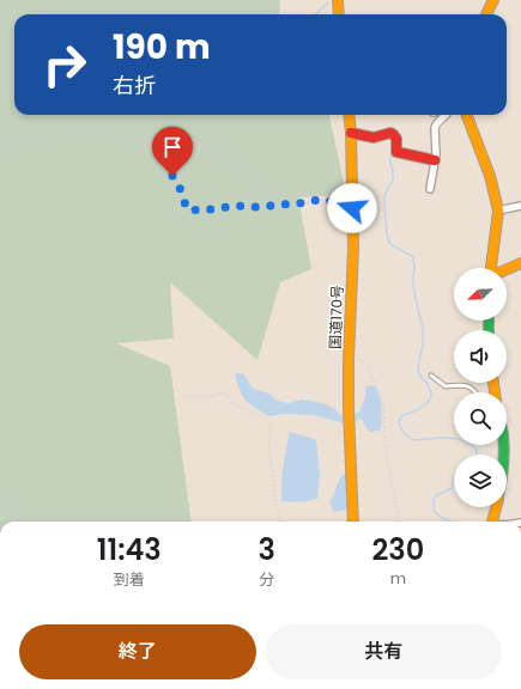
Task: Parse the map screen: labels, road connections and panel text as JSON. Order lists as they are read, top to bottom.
{
  "streets": {
    "main road": ["国道170号"]
  },
  "north": "bottom left",
  "page": {
    "turn": ["190 m", "右折"],
    "eta": [
      "11:43",
      "到着",
      "3",
      "分",
      "230",
      "m"
    ],
    "buttons": ["終了", "共有"]
  }
}
